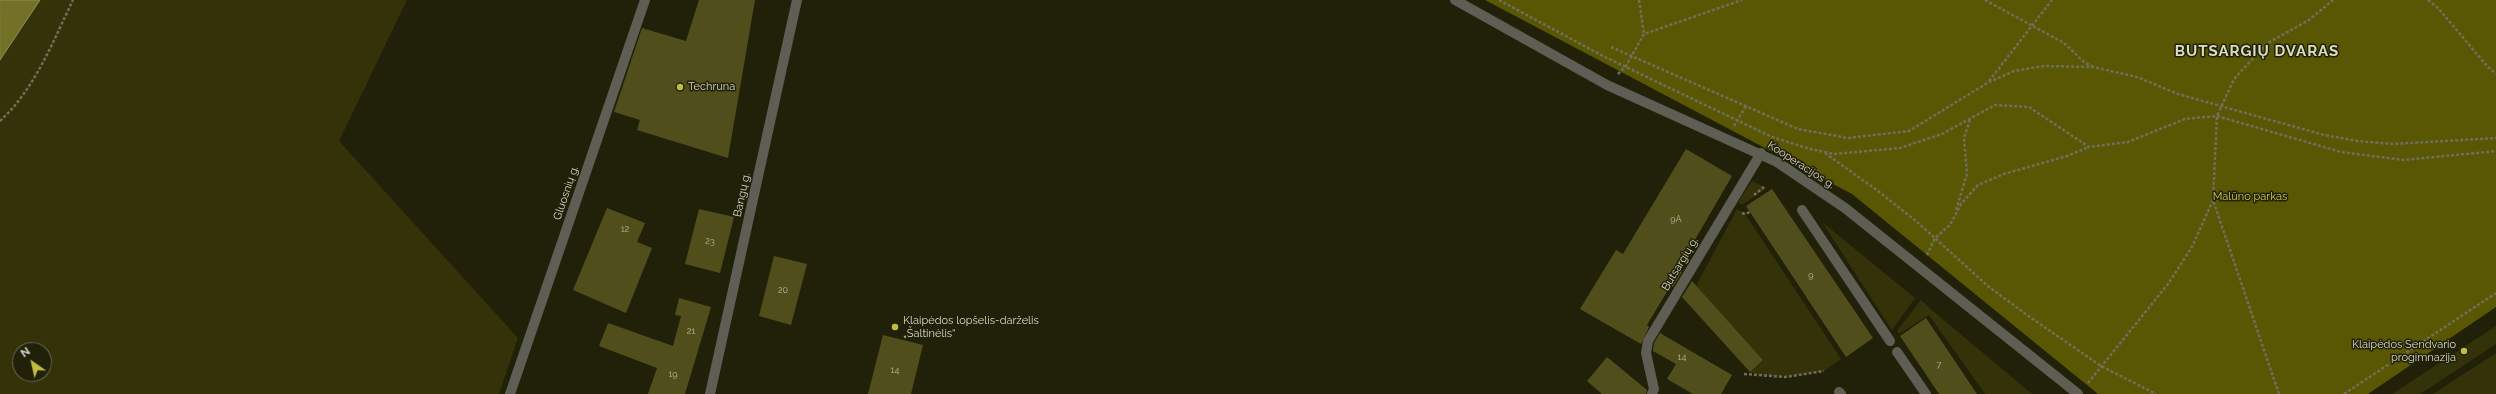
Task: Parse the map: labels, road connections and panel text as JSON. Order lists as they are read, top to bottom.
{
  "streets": {
    "street": [
      "Kooperacijos g.",
      "Gluosnių g.",
      "Bangų g.",
      "Butsargių g."
    ]
  },
  "crossings": [
    ["Kooperacijos g.", "Butsargių g."]
  ],
  "districts": ["BUTSARGIŲ DVARAS"],
  "parks": ["Malūno parkas"],
  "places": ["Techruna", "Klaipėdos lopšelis-darželis „Šaltinėlis“", "Klaipėdos Sendvario progimnazija"],
  "house_numbers": [
    "9A",
    "12",
    "23",
    "9",
    "20",
    "21",
    "14",
    "7",
    "14",
    "19"
  ],
  "north": "top left"
}
